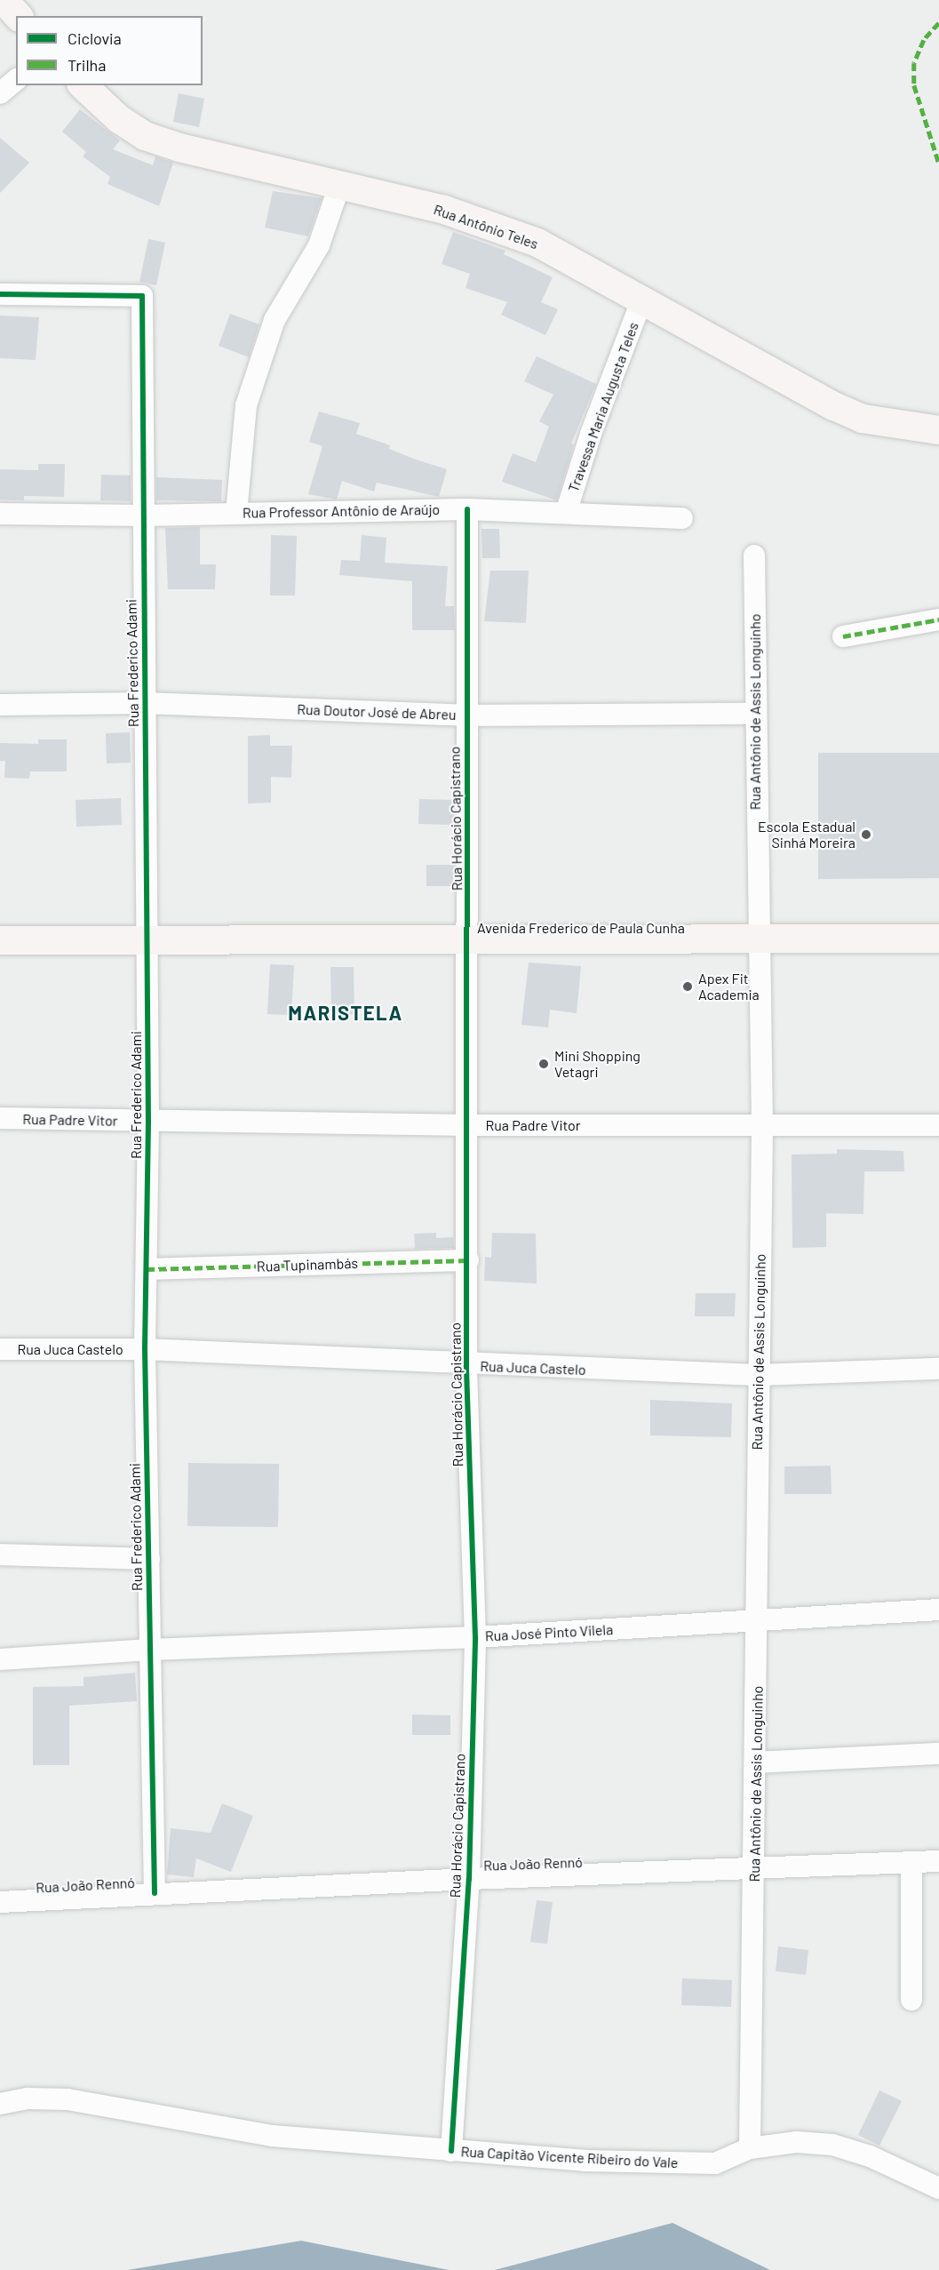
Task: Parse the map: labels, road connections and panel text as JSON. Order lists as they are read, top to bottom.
{
  "streets": {
    "main road": ["Rua Antônio Teles", "Avenida Frederico de Paula Cunha"],
    "street": [
      "Travessa Maria Augusta Teles",
      "Rua Professor Antônio de Araújo",
      "Rua Frederico Adami",
      "Rua Doutor José de Abreu",
      "Rua Antônio de Assis Longuinho",
      "Rua Horácio Capistrano",
      "Rua Padre Vitor",
      "Rua Tupinambás",
      "Rua Juca Castelo",
      "Rua José Pinto Vilela",
      "Rua João Rennó",
      "Rua Capitão Vicente Ribeiro do Vale"
    ]
  },
  "crossings": [
    ["Rua Antônio Teles", "Travessa Maria Augusta Teles"],
    ["Travessa Maria Augusta Teles", "Rua Professor Antônio de Araújo"],
    ["Rua Professor Antônio de Araújo", "Rua Frederico Adami"],
    ["Rua Professor Antônio de Araújo", "Rua Horácio Capistrano"],
    ["Rua Frederico Adami", "Rua Doutor José de Abreu"],
    ["Rua Frederico Adami", "Avenida Frederico de Paula Cunha"],
    ["Rua Frederico Adami", "Rua Padre Vitor"],
    ["Rua Frederico Adami", "Rua Tupinambás"],
    ["Rua Frederico Adami", "Rua Juca Castelo"],
    ["Rua Frederico Adami", "Rua José Pinto Vilela"],
    ["Rua Frederico Adami", "Rua João Rennó"],
    ["Rua Doutor José de Abreu", "Rua Antônio de Assis Longuinho"],
    ["Rua Doutor José de Abreu", "Rua Horácio Capistrano"],
    ["Rua Antônio de Assis Longuinho", "Avenida Frederico de Paula Cunha"],
    ["Rua Antônio de Assis Longuinho", "Rua Padre Vitor"],
    ["Rua Antônio de Assis Longuinho", "Rua Juca Castelo"],
    ["Rua Antônio de Assis Longuinho", "Rua José Pinto Vilela"],
    ["Rua Antônio de Assis Longuinho", "Rua João Rennó"],
    ["Rua Antônio de Assis Longuinho", "Rua Capitão Vicente Ribeiro do Vale"],
    ["Rua Horácio Capistrano", "Avenida Frederico de Paula Cunha"],
    ["Rua Horácio Capistrano", "Rua Padre Vitor"],
    ["Rua Horácio Capistrano", "Rua Tupinambás"],
    ["Rua Horácio Capistrano", "Rua Juca Castelo"],
    ["Rua Horácio Capistrano", "Rua José Pinto Vilela"],
    ["Rua Horácio Capistrano", "Rua João Rennó"],
    ["Rua Horácio Capistrano", "Rua Capitão Vicente Ribeiro do Vale"]
  ],
  "districts": ["MARISTELA"],
  "places": ["Escola Estadual Sinhá Moreira", "Apex Fit Academia", "Mini Shopping Vetagri"],
  "legend": ["Ciclovia", "Trilha"]
}
